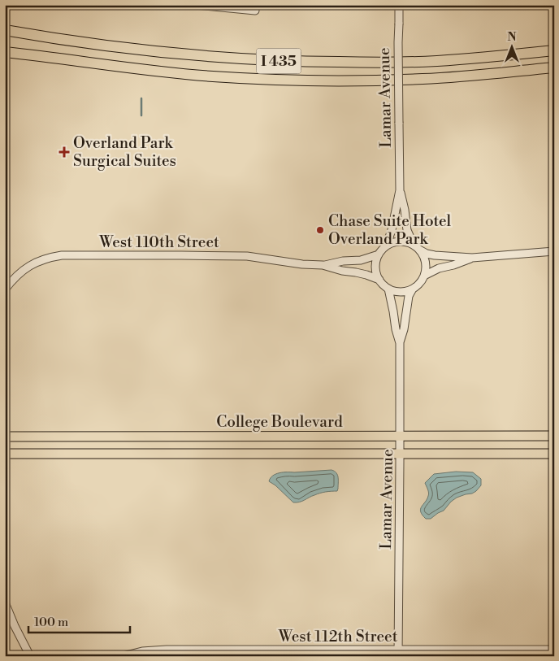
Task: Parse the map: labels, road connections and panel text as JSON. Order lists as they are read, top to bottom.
{
  "streets": {
    "highway": ["I 435"],
    "main road": ["College Boulevard"],
    "street": ["Lamar Avenue", "West 110th Street", "West 112th Street"]
  },
  "crossings": [
    ["Lamar Avenue", "West 110th Street"],
    ["Lamar Avenue", "College Boulevard"],
    ["Lamar Avenue", "West 112th Street"]
  ],
  "places": {
    "health": ["Overland Park Surgical Suites"],
    "other": ["Chase Suite Hotel Overland Park"]
  },
  "scale_bar": "100 m",
  "north": "top"
}
